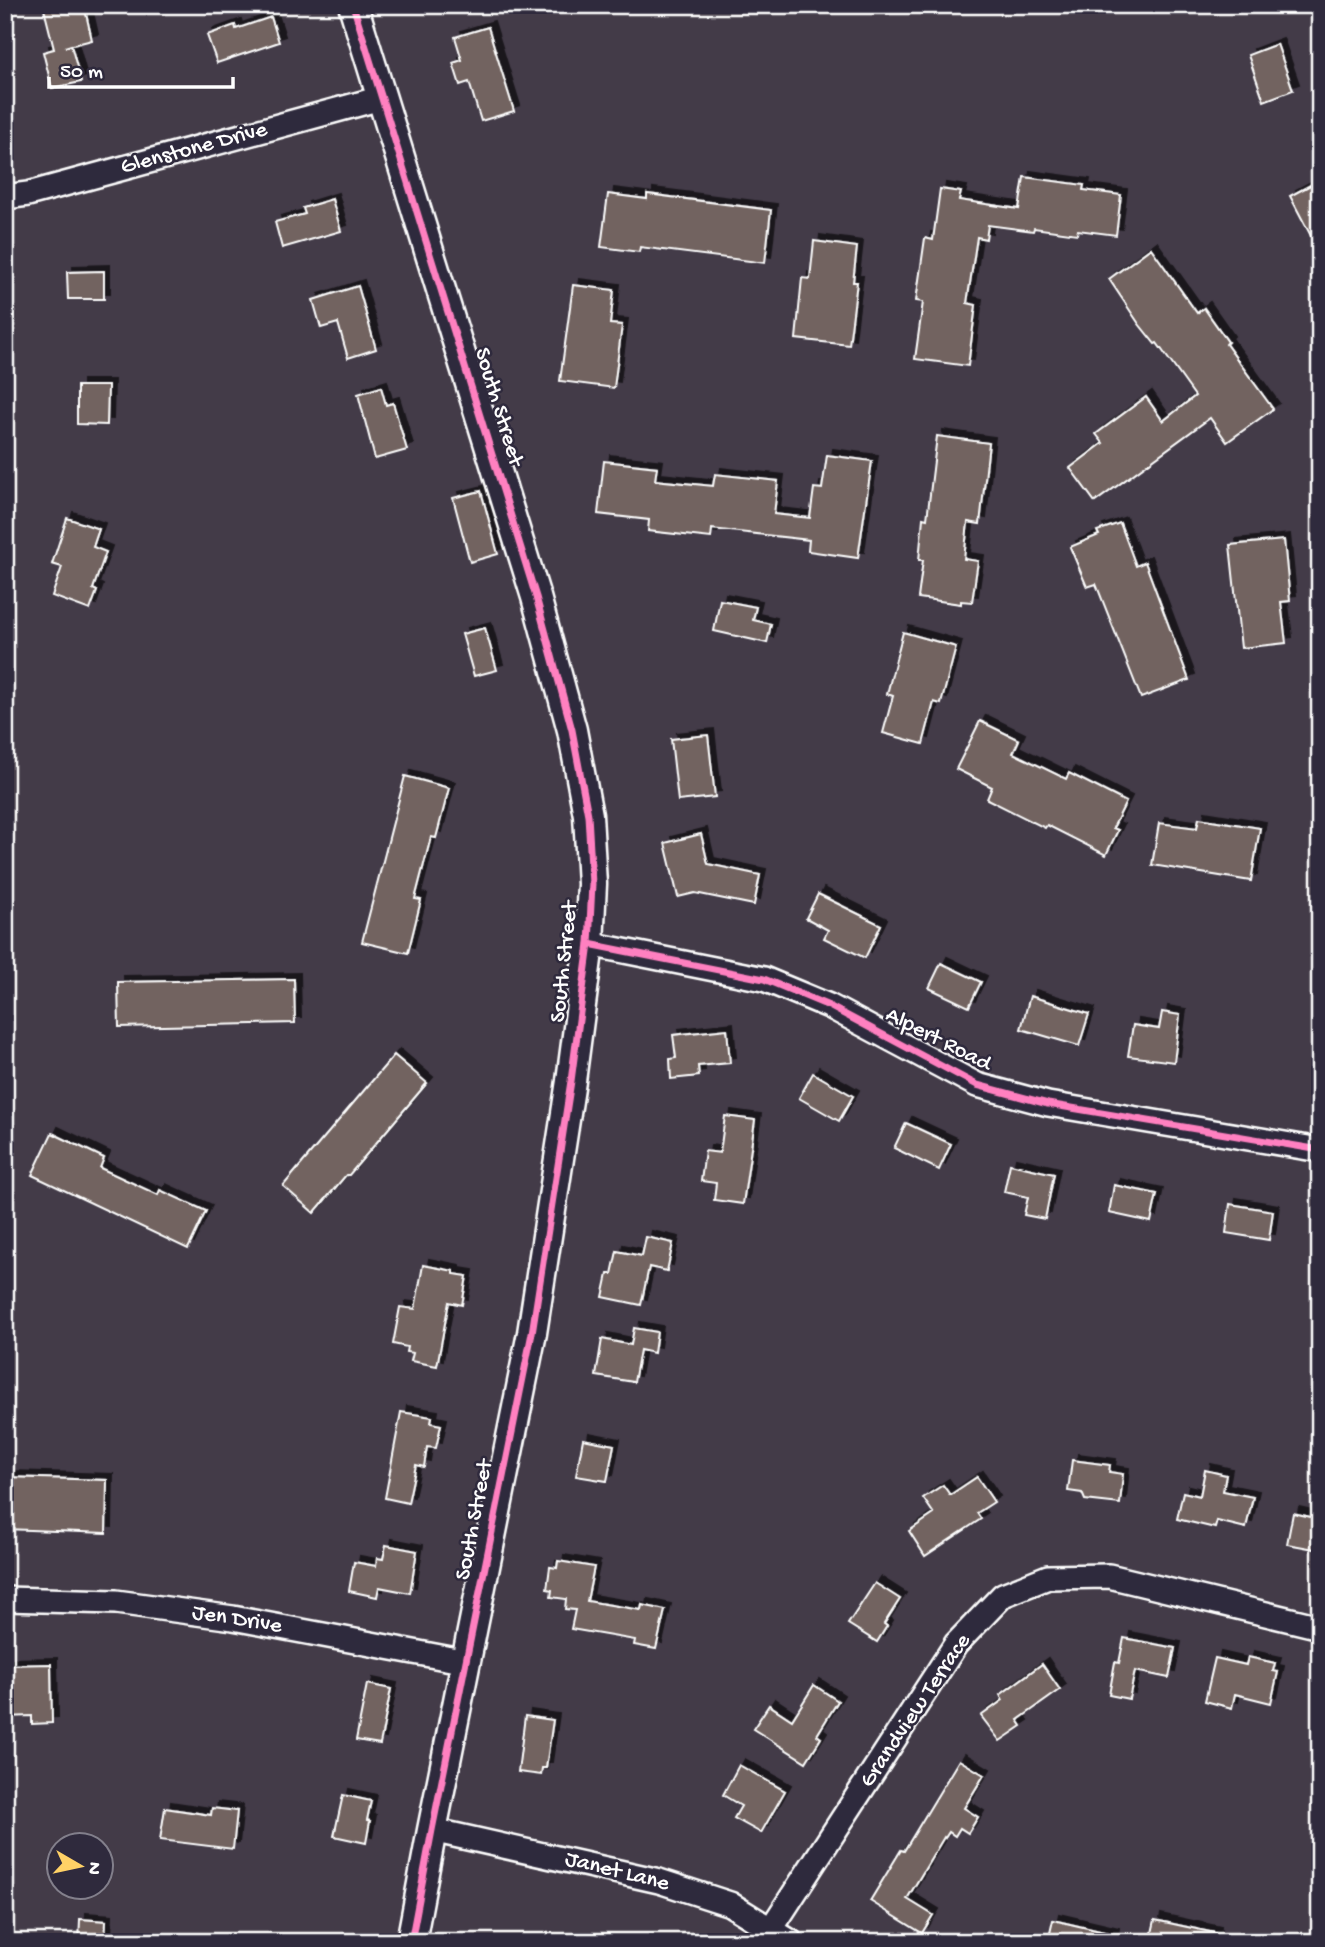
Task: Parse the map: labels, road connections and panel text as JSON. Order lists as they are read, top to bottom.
{
  "streets": {
    "street": [
      "Glenstone Drive",
      "South Street",
      "Alpert Road",
      "Jen Drive",
      "Grandview Terrace",
      "Janet Lane"
    ]
  },
  "crossings": [
    ["Glenstone Drive", "South Street"],
    ["South Street", "Alpert Road"],
    ["South Street", "Jen Drive"],
    ["South Street", "Janet Lane"],
    ["Grandview Terrace", "Janet Lane"]
  ],
  "scale_bar": "50 m",
  "north": "right"
}
